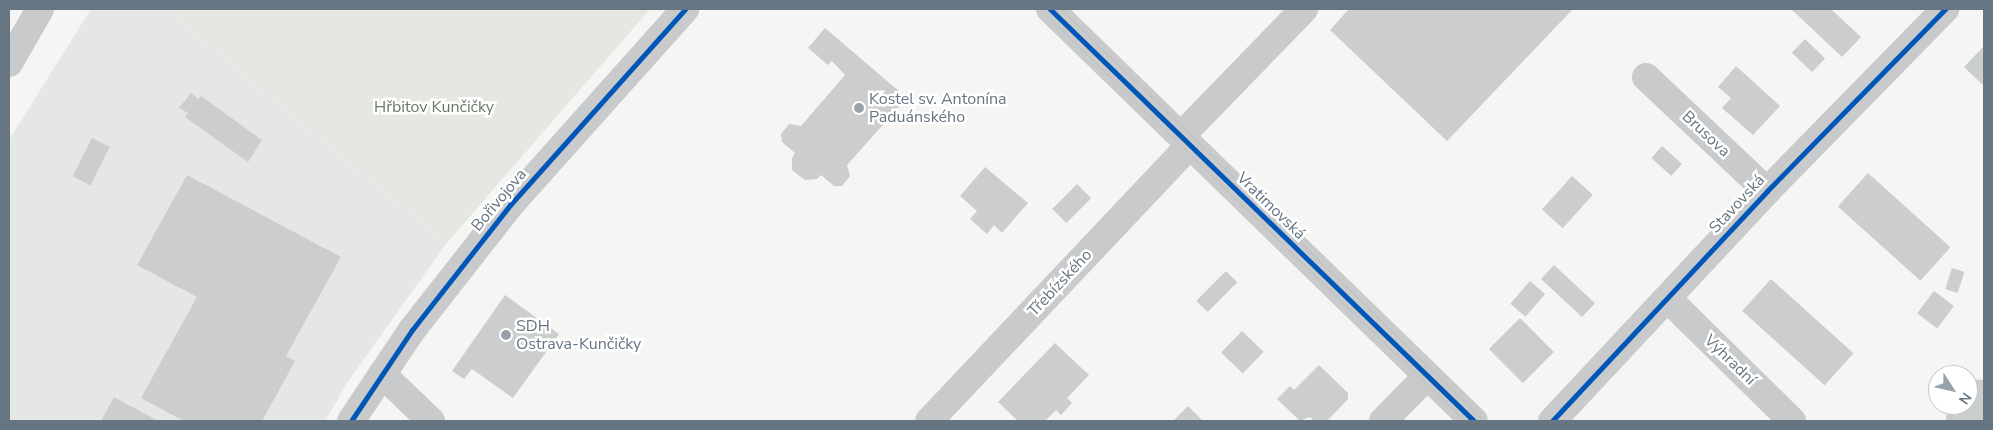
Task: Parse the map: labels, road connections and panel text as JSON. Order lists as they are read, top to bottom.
{
  "streets": {
    "street": [
      "Brusova",
      "Bořivojova",
      "Stavovská",
      "Vratimovská",
      "Třebízského",
      "Výhradní"
    ]
  },
  "crossings": [
    ["Brusova", "Stavovská"],
    ["Stavovská", "Výhradní"],
    ["Vratimovská", "Třebízského"]
  ],
  "parks": ["Hřbitov Kunčičky"],
  "places": ["Kostel sv. Antonína Paduánského", "SDH Ostrava-Kunčičky"],
  "north": "bottom right"
}
